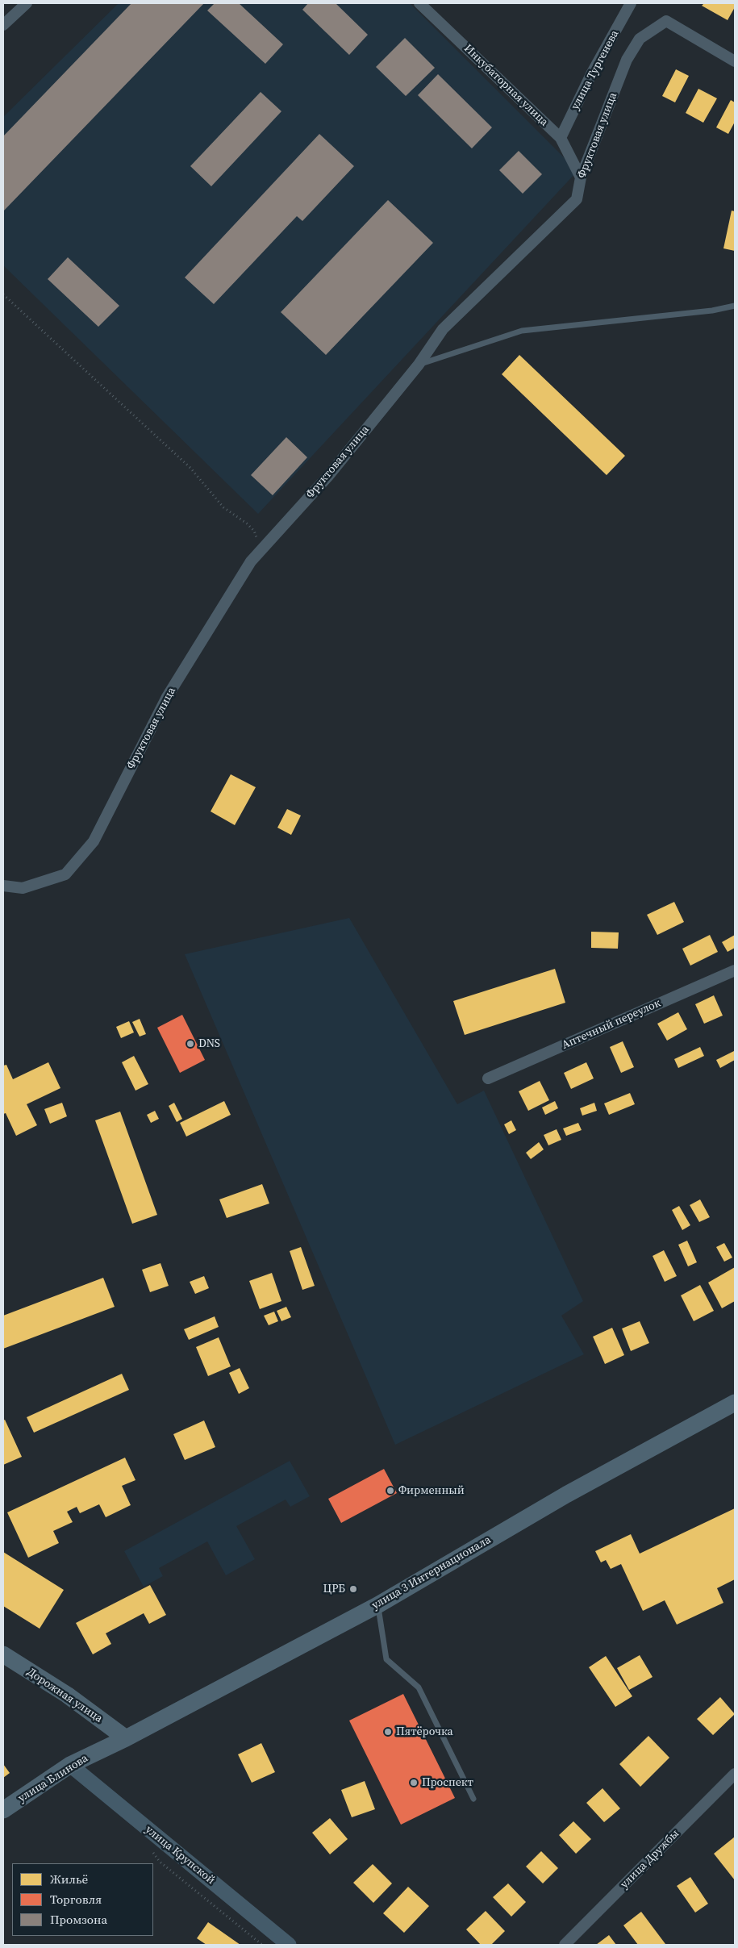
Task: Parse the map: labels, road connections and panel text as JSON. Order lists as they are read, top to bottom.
{
  "streets": {
    "main road": [
      "улица 3 Интернационала",
      "Дорожная улица",
      "улица Блинова",
      "улица Крупской"
    ],
    "street": [
      "улица Тургенева",
      "Инкубаторная улица",
      "Фруктовая улица",
      "Аптечный переулок",
      "улица Дружбы"
    ]
  },
  "crossings": [
    ["улица Тургенева", "Инкубаторная улица"],
    ["Инкубаторная улица", "Фруктовая улица"],
    ["улица 3 Интернационала", "Дорожная улица"],
    ["улица 3 Интернационала", "улица Блинова"],
    ["Дорожная улица", "улица Блинова"],
    ["улица Блинова", "улица Крупской"]
  ],
  "places": [
    "DNS",
    "Фирменный",
    "ЦРБ",
    "Пятёрочка",
    "Проспект"
  ],
  "legend": ["Жильё", "Торговля", "Промзона"]
}
